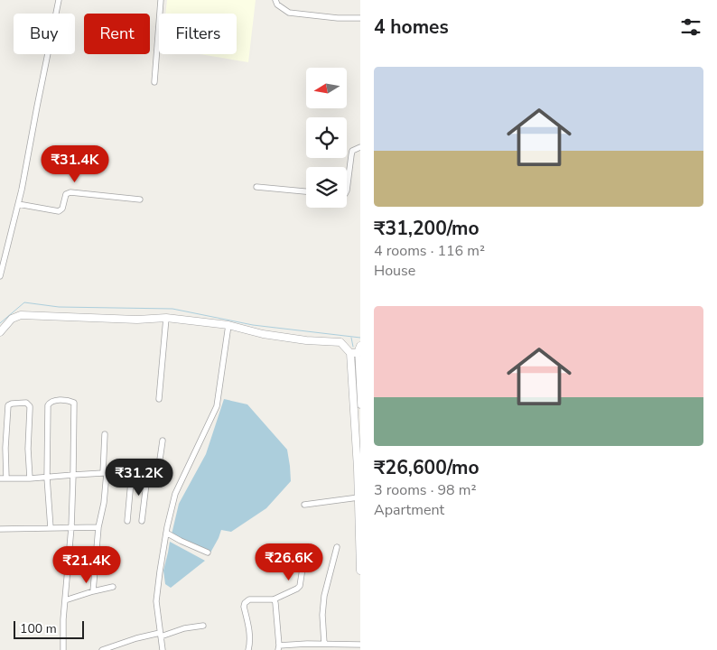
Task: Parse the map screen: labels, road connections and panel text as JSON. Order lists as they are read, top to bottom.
{
  "scale_bar": "100 m",
  "north": "left",
  "page": {
    "heading": "4 homes",
    "chip": ["Buy", "Rent", "Filters"],
    "list": [
      {
        "name": "₹31,200/mo",
        "note": "4 rooms · 116 m² · House"
      },
      {
        "name": "₹26,600/mo",
        "note": "3 rooms · 98 m² · Apartment"
      }
    ],
    "price": [
      "₹31.4K",
      "₹31.2K",
      "₹26.6K",
      "₹21.4K"
    ],
    "scale": "100 m"
  }
}
